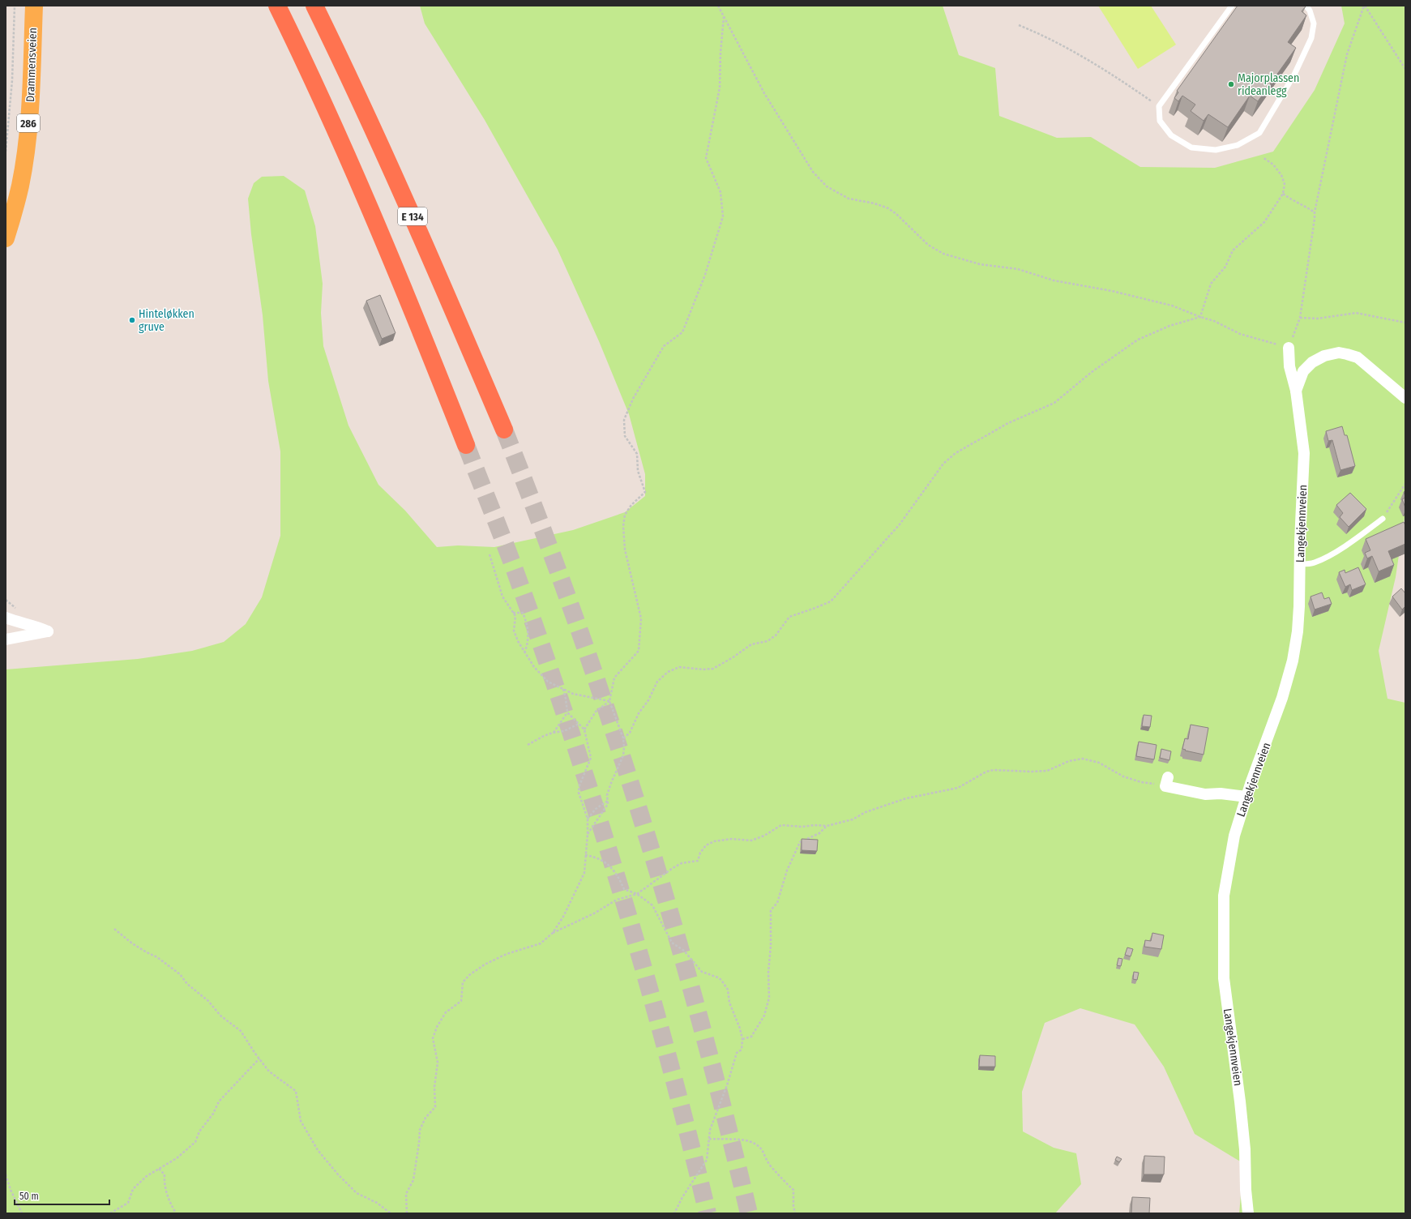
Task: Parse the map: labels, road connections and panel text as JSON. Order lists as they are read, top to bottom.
{
  "streets": {
    "highway": ["E 134"],
    "main road": ["Drammensveien", "286"],
    "street": ["Langekjennveien"]
  },
  "places": ["Majorplassen rideanlegg", "Hinteløkken gruve"],
  "scale_bar": "50 m"
}
